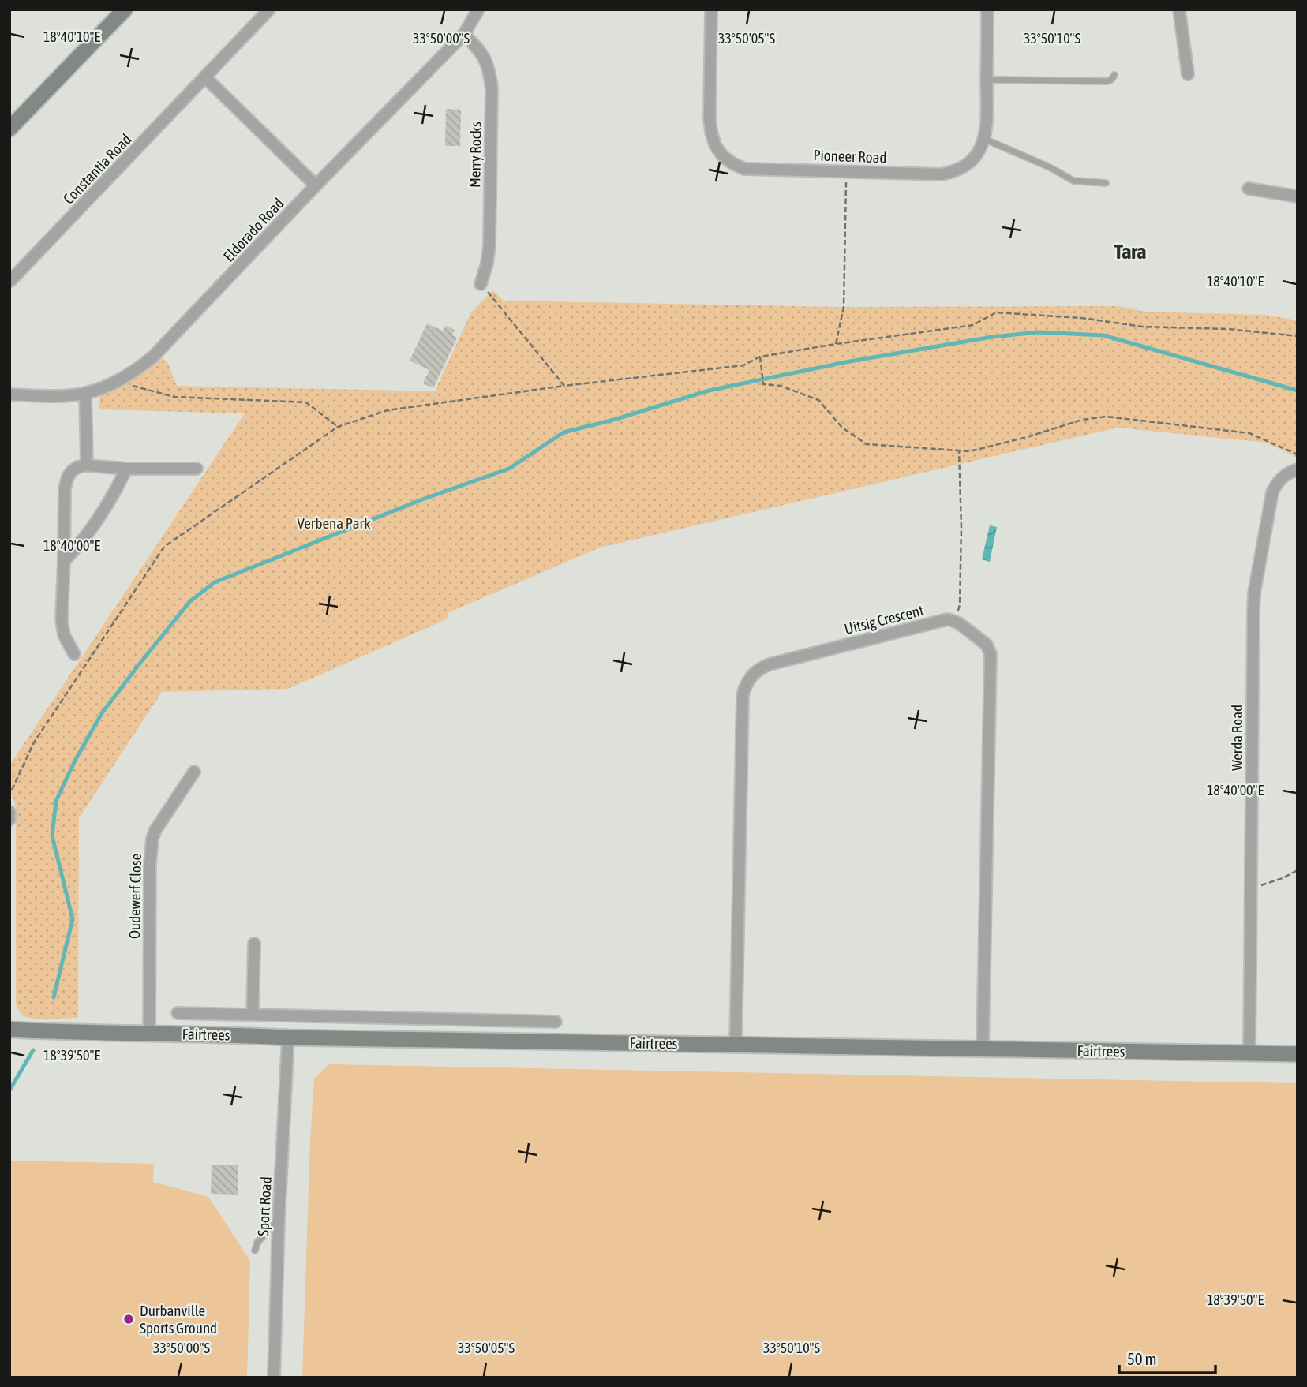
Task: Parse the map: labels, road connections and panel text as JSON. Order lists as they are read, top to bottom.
{
  "streets": {
    "main road": ["Fairtrees"],
    "street": [
      "Merry Rocks",
      "Pioneer Road",
      "Constantia Road",
      "Eldorado Road",
      "Uitsig Crescent",
      "Werda Road",
      "Oudewerf Close",
      "Sport Road"
    ]
  },
  "crossings": [
    ["Merry Rocks", "Eldorado Road"],
    ["Uitsig Crescent", "Fairtrees"],
    ["Werda Road", "Fairtrees"],
    ["Oudewerf Close", "Fairtrees"],
    ["Fairtrees", "Sport Road"]
  ],
  "districts": ["Tara"],
  "parks": ["Verbena Park"],
  "places": ["Durbanville Sports Ground"],
  "scale_bar": "50 m",
  "coordinates": [
    "18°40'10\"E",
    "33°50'00\"S",
    "33°50'05\"S",
    "33°50'10\"S",
    "18°40'00\"E",
    "18°39'50\"E"
  ]
}
